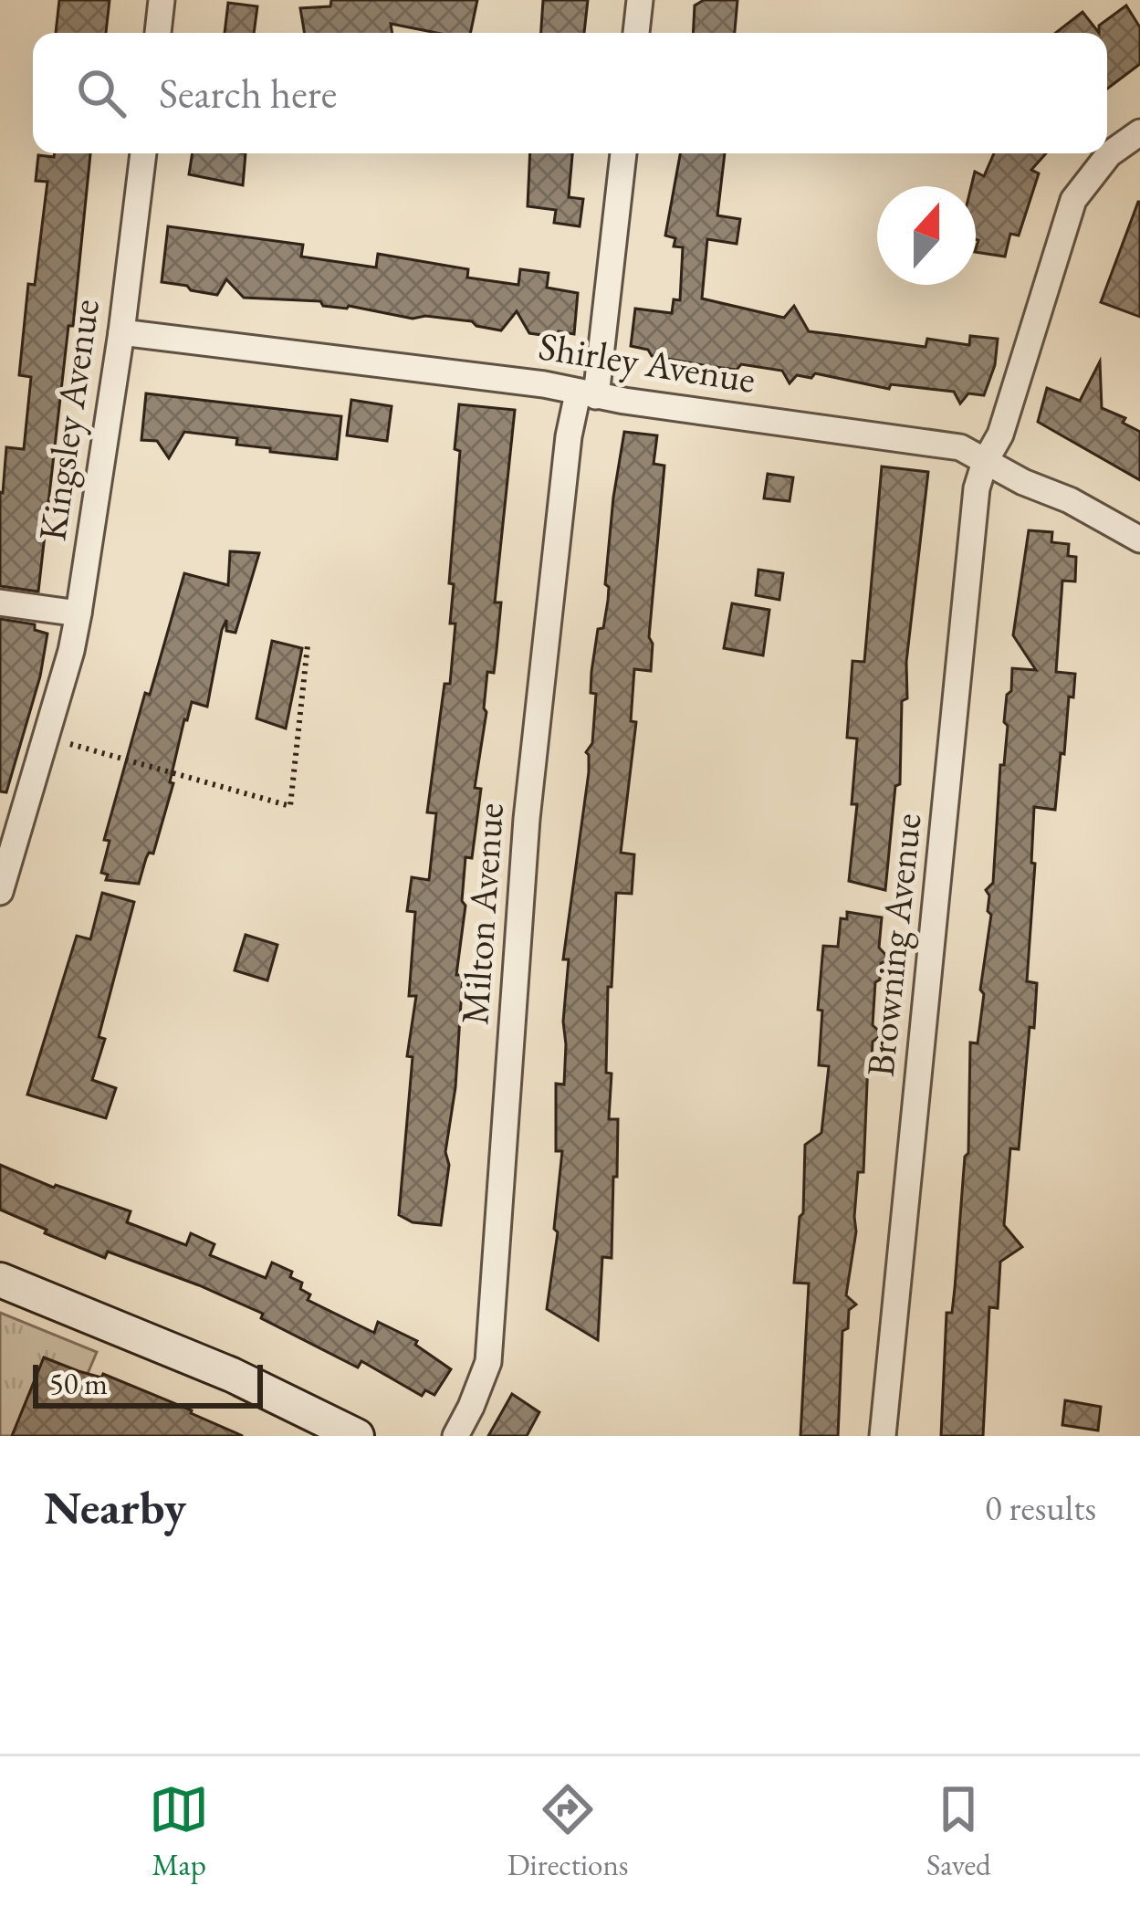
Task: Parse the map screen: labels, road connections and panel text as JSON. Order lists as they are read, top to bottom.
{
  "streets": {
    "street": [
      "Shirley Avenue",
      "Kingsley Avenue",
      "Milton Avenue",
      "Browning Avenue"
    ]
  },
  "crossings": [
    ["Shirley Avenue", "Kingsley Avenue"],
    ["Shirley Avenue", "Milton Avenue"],
    ["Shirley Avenue", "Browning Avenue"]
  ],
  "scale_bar": "50 m",
  "north": "top",
  "page": {
    "search": "Search here",
    "scale": "50 m",
    "heading": ["Nearby", "0 results"],
    "nav": ["Map", "Directions", "Saved"]
  }
}
